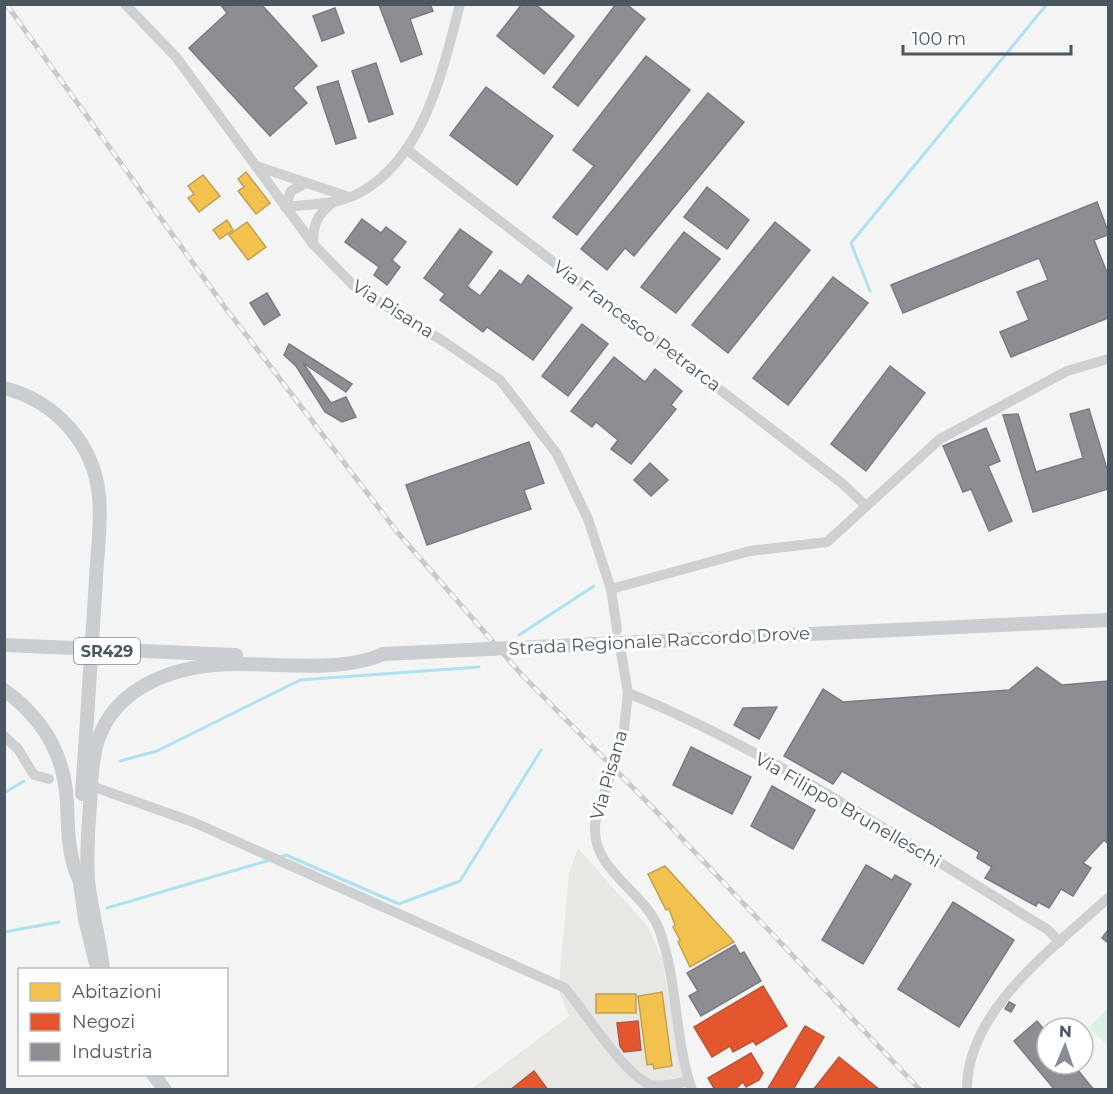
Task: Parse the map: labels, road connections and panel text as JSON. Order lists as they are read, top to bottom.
{
  "streets": {
    "main road": ["Strada Regionale Raccordo Drove", "SR429"],
    "street": ["Via Pisana", "Via Francesco Petrarca", "Via Filippo Brunelleschi"]
  },
  "crossings": [
    ["Via Pisana", "Via Filippo Brunelleschi"],
    ["Strada Regionale Raccordo Drove", "SR429"]
  ],
  "legend": ["Abitazioni", "Negozi", "Industria"],
  "scale_bar": "100 m",
  "north": "top"
}
